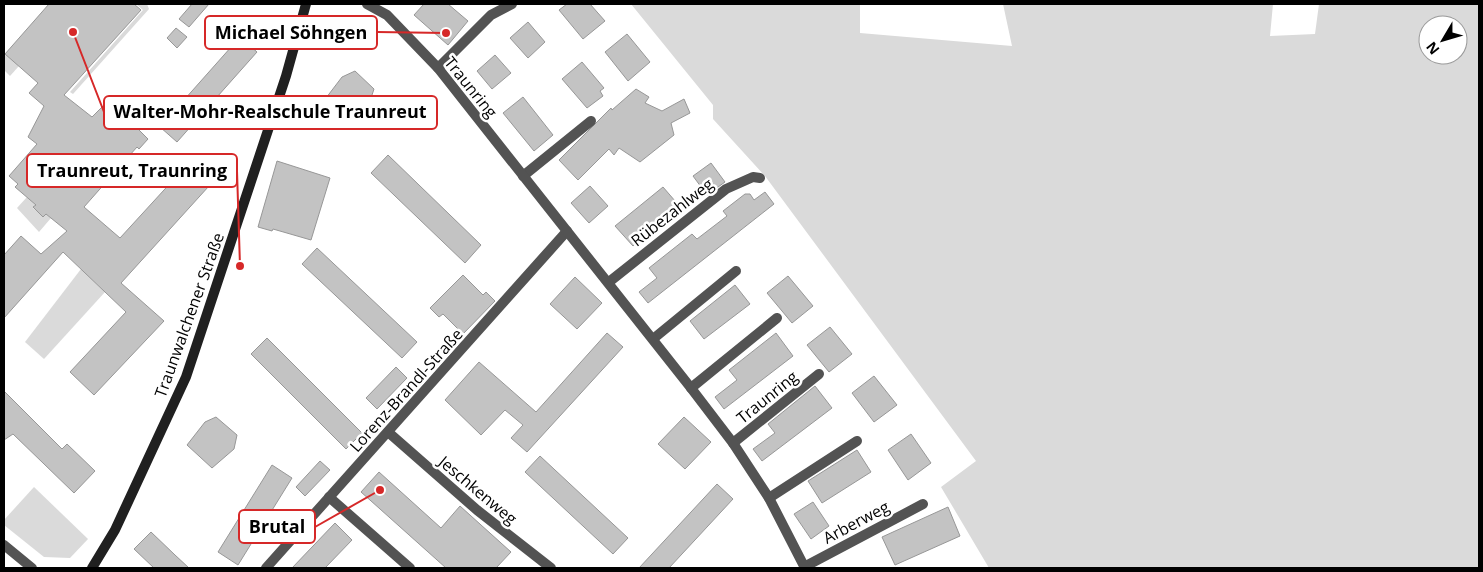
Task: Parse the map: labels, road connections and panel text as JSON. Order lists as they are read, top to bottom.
{
  "streets": {
    "main road": ["Traunwalchener Straße"],
    "street": [
      "Traunring",
      "Rübezahlweg",
      "Lorenz-Brandl-Straße",
      "Jeschkenweg",
      "Arberweg"
    ]
  },
  "crossings": [
    ["Traunring", "Rübezahlweg"],
    ["Traunring", "Lorenz-Brandl-Straße"],
    ["Traunring", "Arberweg"],
    ["Lorenz-Brandl-Straße", "Jeschkenweg"]
  ],
  "places": [
    "Walter-Mohr-Realschule Traunreut",
    "Michael Söhngen",
    "Traunreut, Traunring",
    "Brutal"
  ],
  "north": "bottom left"
}
